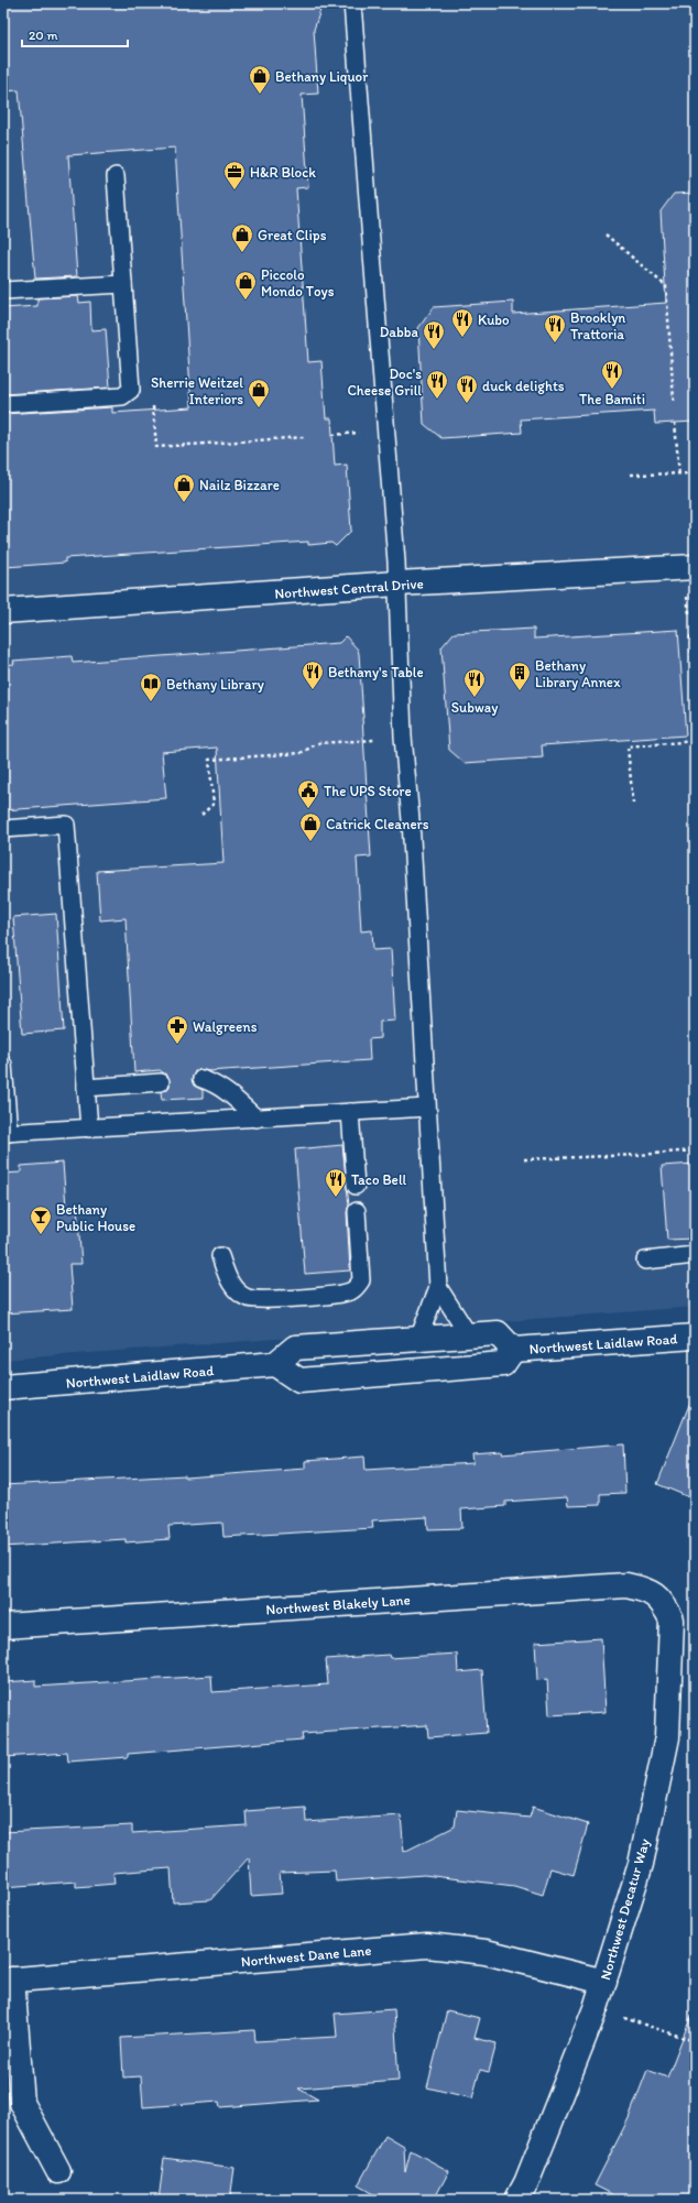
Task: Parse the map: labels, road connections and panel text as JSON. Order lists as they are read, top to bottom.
{
  "streets": {
    "street": [
      "Northwest Central Drive",
      "Northwest Laidlaw Road",
      "Northwest Blakely Lane",
      "Northwest Decatur Way",
      "Northwest Dane Lane"
    ]
  },
  "crossings": [
    ["Northwest Blakely Lane", "Northwest Decatur Way"],
    ["Northwest Decatur Way", "Northwest Dane Lane"]
  ],
  "places": {
    "shop": [
      "Bethany Liquor",
      "Great Clips",
      "Piccolo Mondo Toys",
      "Sherrie Weitzel Interiors",
      "Nailz Bizzare",
      "Catrick Cleaners"
    ],
    "office": ["H&R Block"],
    "restaurant": [
      "Kubo",
      "Brooklyn Trattoria",
      "Dabba",
      "The Bamiti",
      "Doc's Cheese Grill",
      "duck delights",
      "Bethany's Table",
      "Subway",
      "Taco Bell"
    ],
    "building": ["Bethany Library Annex"],
    "library": ["Bethany Library"],
    "public building": ["The UPS Store"],
    "pharmacy": ["Walgreens"],
    "bar": ["Bethany Public House"]
  },
  "scale_bar": "20 m"
}
